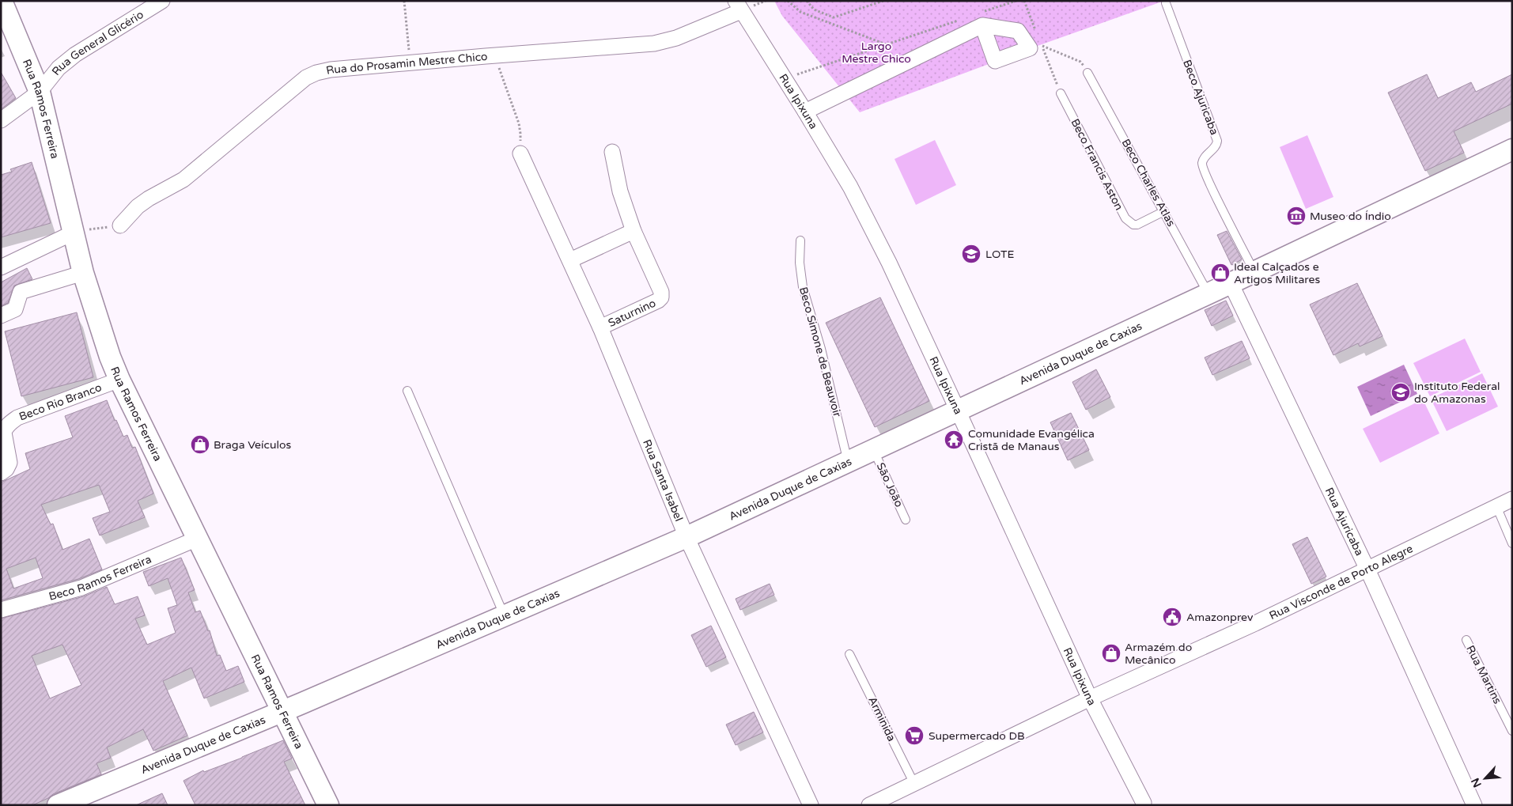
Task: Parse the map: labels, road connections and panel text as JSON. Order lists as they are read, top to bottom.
{
  "streets": {
    "street": [
      "Rua General Glicério",
      "Rua do Prosamin Mestre Chico",
      "Rua Ipixuna",
      "Rua Ramos Ferreira",
      "Saturnino",
      "Avenida Duque de Caxias",
      "Beco Rio Branco",
      "Rua Santa Isabel",
      "Rua Ajuricaba",
      "Beco Ramos Ferreira",
      "Rua Visconde de Porto Alegre"
    ],
    "lane": [
      "Beco Ajuricaba",
      "Beco Francis Aston",
      "Beco Charles Atlas",
      "Beco Simone de Beauvoir",
      "São João",
      "Rua Martins",
      "Arminida"
    ]
  },
  "crossings": [
    ["Rua General Glicério", "Rua Ramos Ferreira"],
    ["Rua do Prosamin Mestre Chico", "Rua Ipixuna"],
    ["Beco Ajuricaba", "Avenida Duque de Caxias"],
    ["Rua Ipixuna", "Avenida Duque de Caxias"],
    ["Rua Ipixuna", "Rua Visconde de Porto Alegre"],
    ["Rua Ramos Ferreira", "Avenida Duque de Caxias"],
    ["Rua Ramos Ferreira", "Beco Rio Branco"],
    ["Rua Ramos Ferreira", "Beco Ramos Ferreira"],
    ["Beco Francis Aston", "Beco Charles Atlas"],
    ["Beco Charles Atlas", "Avenida Duque de Caxias"],
    ["Saturnino", "Rua Santa Isabel"],
    ["Beco Simone de Beauvoir", "Avenida Duque de Caxias"],
    ["Avenida Duque de Caxias", "Rua Santa Isabel"],
    ["Avenida Duque de Caxias", "São João"],
    ["Avenida Duque de Caxias", "Rua Ajuricaba"],
    ["Rua Ajuricaba", "Rua Visconde de Porto Alegre"],
    ["Rua Visconde de Porto Alegre", "Arminida"]
  ],
  "parks": ["Largo Mestre Chico"],
  "places": {
    "museum": ["Museo do Índio"],
    "school or university": ["LOTE", "Instituto Federal do Amazonas"],
    "shop": ["Ideal Calçados e Artigos Militares", "Braga Veículos", "Armazém do Mecânico"],
    "temple": ["Comunidade Evangélica Cristã de Manaus"],
    "public building": ["Amazonprev"],
    "supermarket": ["Supermercado DB"]
  },
  "north": "bottom left"
}
